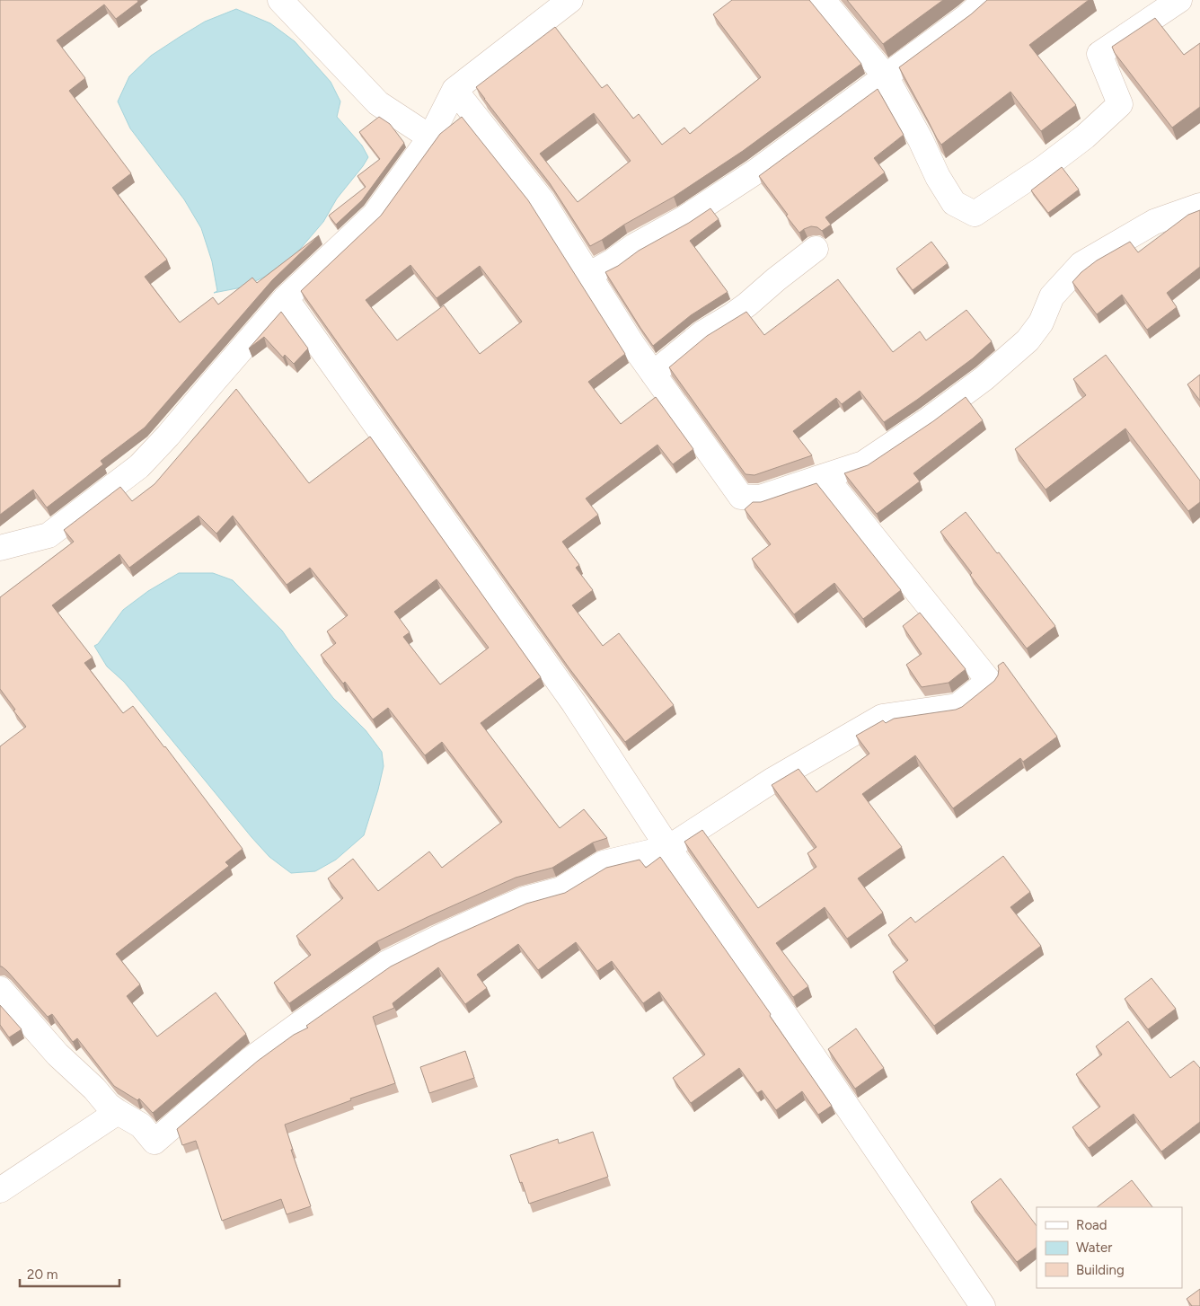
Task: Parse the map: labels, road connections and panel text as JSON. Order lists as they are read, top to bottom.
{
  "legend": ["Road", "Water", "Building"],
  "scale_bar": "20 m"
}
